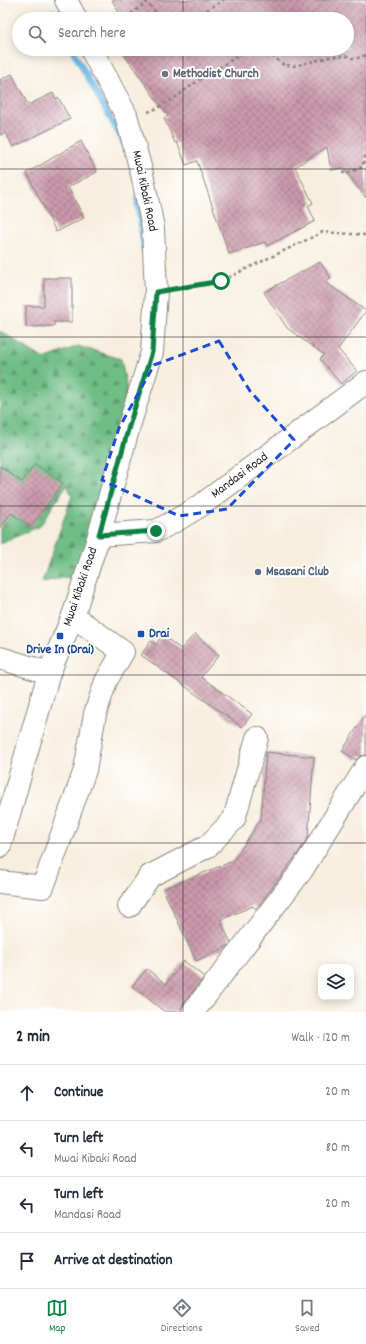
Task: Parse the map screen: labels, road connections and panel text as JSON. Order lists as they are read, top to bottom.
{
  "streets": {
    "main road": ["Mwai Kibaki Road", "Mandasi Road"]
  },
  "crossings": [
    ["Mwai Kibaki Road", "Mandasi Road"]
  ],
  "places": {
    "other": ["Methodist Church", "Msasani Club"],
    "transit": ["Drai", "Drive In (Drai)"]
  },
  "page": {
    "search": "Search here",
    "heading": ["2 min", "Walk · 120 m"],
    "list": [
      ["Continue", "20 m"],
      ["Turn left", "Mwai Kibaki Road", "80 m"],
      ["Turn left", "Mandasi Road", "20 m"],
      "Arrive at destination"
    ],
    "nav": ["Map", "Directions", "Saved"]
  }
}
